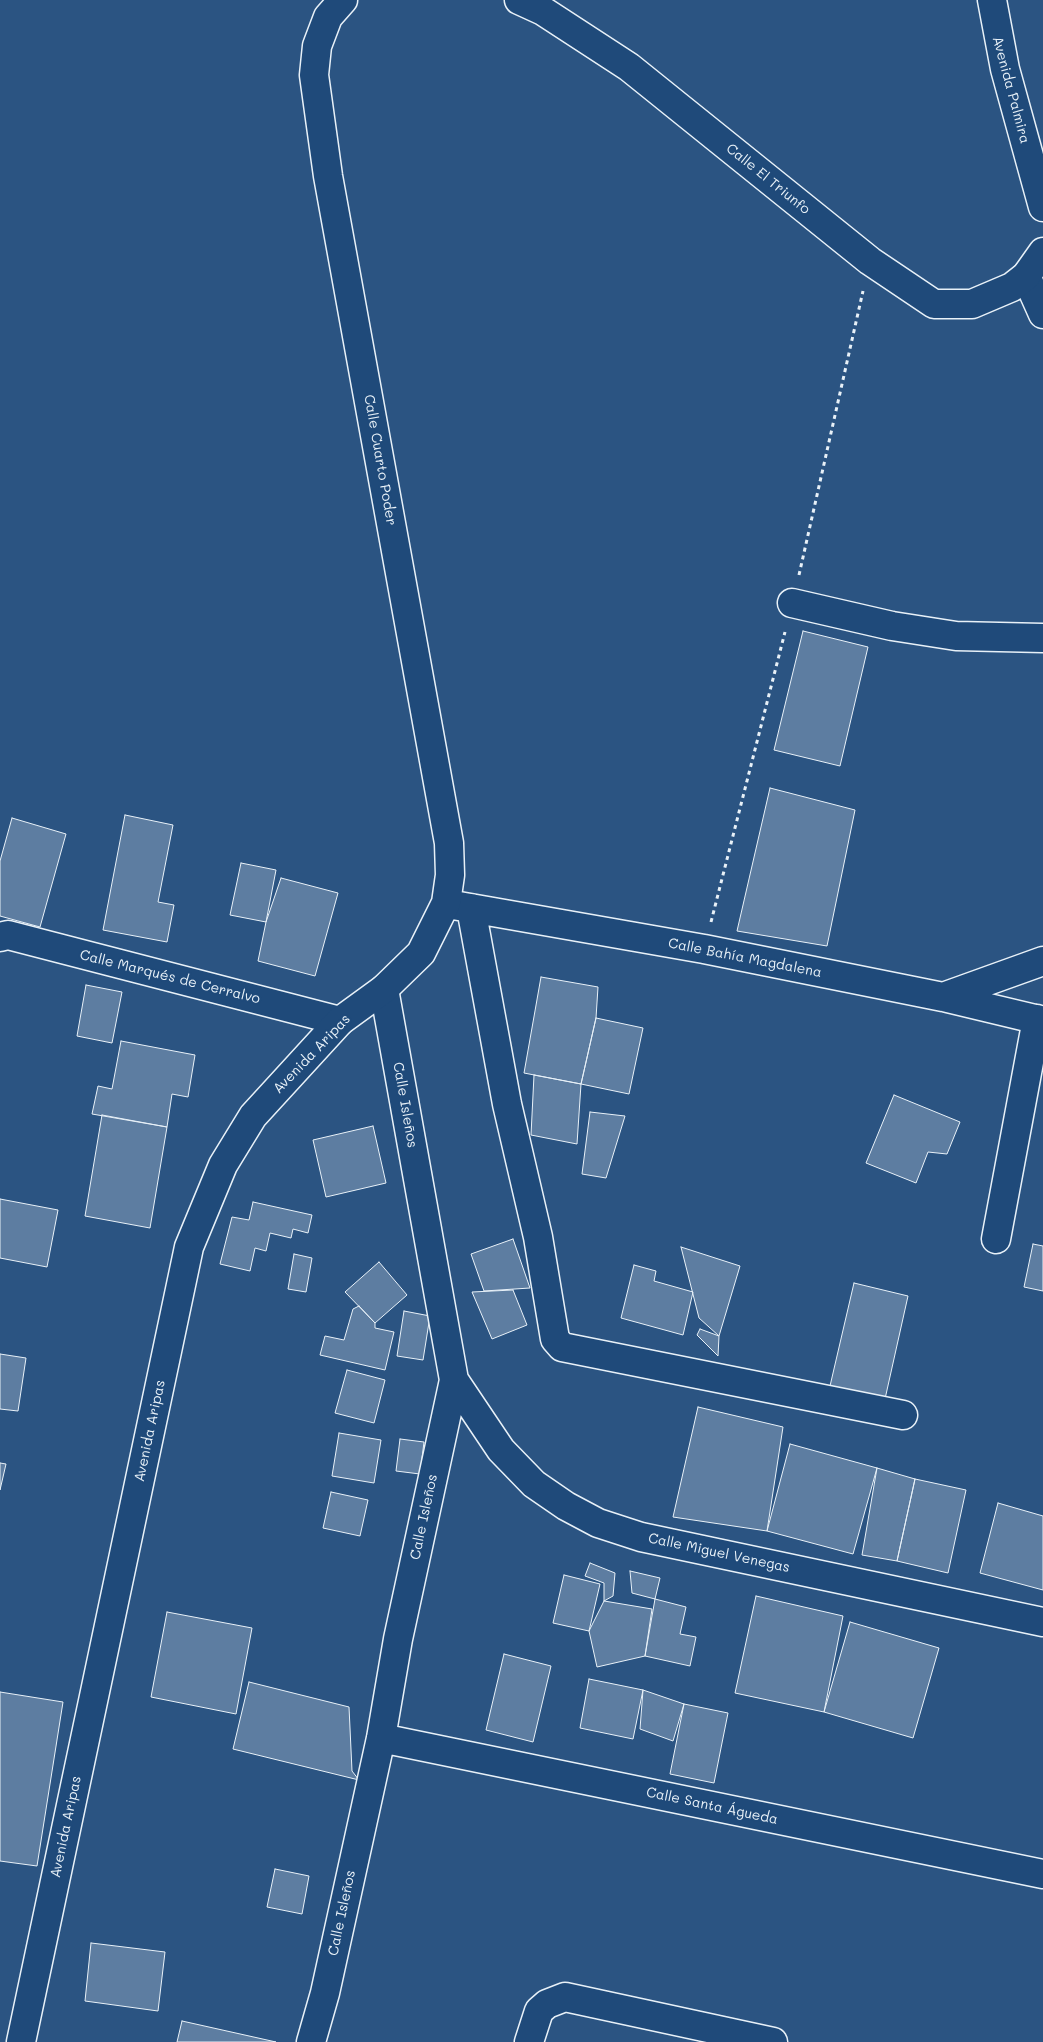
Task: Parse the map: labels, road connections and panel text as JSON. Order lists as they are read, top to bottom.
{
  "streets": {
    "street": [
      "Avenida Palmira",
      "Calle El Triunfo",
      "Calle Cuarto Poder",
      "Calle Bahía Magdalena",
      "Calle Marqués de Cerralvo",
      "Avenida Aripas",
      "Calle Isleños",
      "Calle Miguel Venegas",
      "Calle Santa Águeda"
    ]
  },
  "crossings": [
    ["Calle Cuarto Poder", "Calle Bahía Magdalena"],
    ["Calle Cuarto Poder", "Avenida Aripas"],
    ["Calle Bahía Magdalena", "Avenida Aripas"],
    ["Calle Marqués de Cerralvo", "Avenida Aripas"],
    ["Avenida Aripas", "Calle Isleños"],
    ["Calle Isleños", "Calle Miguel Venegas"],
    ["Calle Isleños", "Calle Santa Águeda"]
  ]
}
